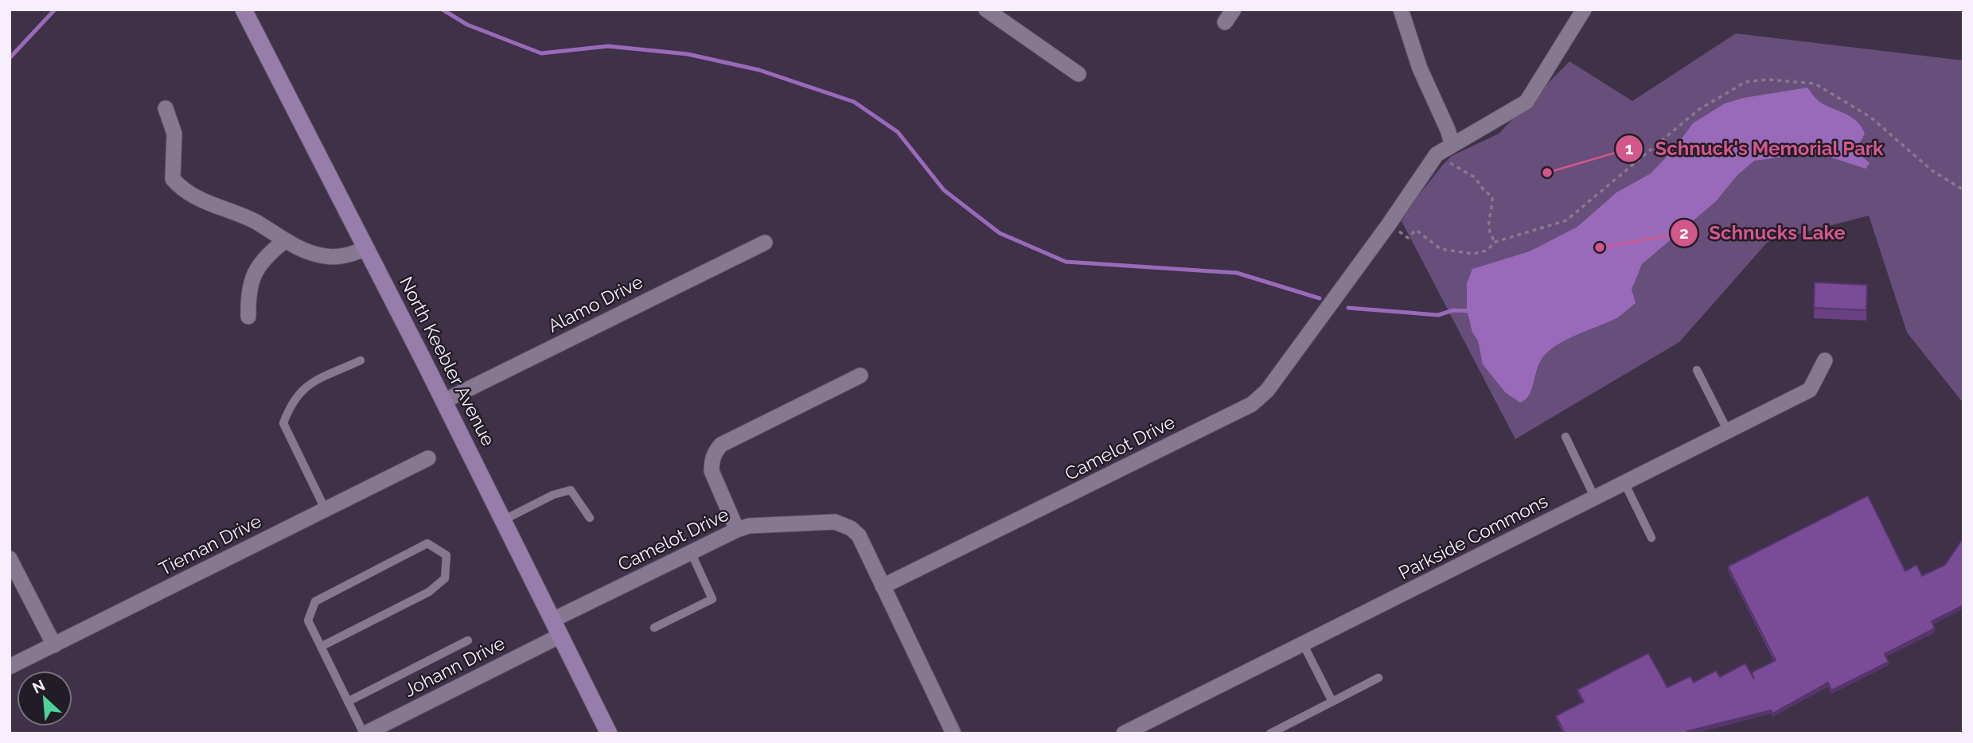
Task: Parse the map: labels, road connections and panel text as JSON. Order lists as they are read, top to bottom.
{
  "streets": {
    "street": [
      "Alamo Drive",
      "North Keebler Avenue",
      "Camelot Drive",
      "Parkside Commons",
      "Tieman Drive",
      "Johann Drive"
    ]
  },
  "crossings": [
    ["Alamo Drive", "North Keebler Avenue"],
    ["North Keebler Avenue", "Camelot Drive"],
    ["North Keebler Avenue", "Johann Drive"]
  ],
  "places": ["Schnuck's Memorial Park", "Schnucks Lake"],
  "north": "top left"
}
